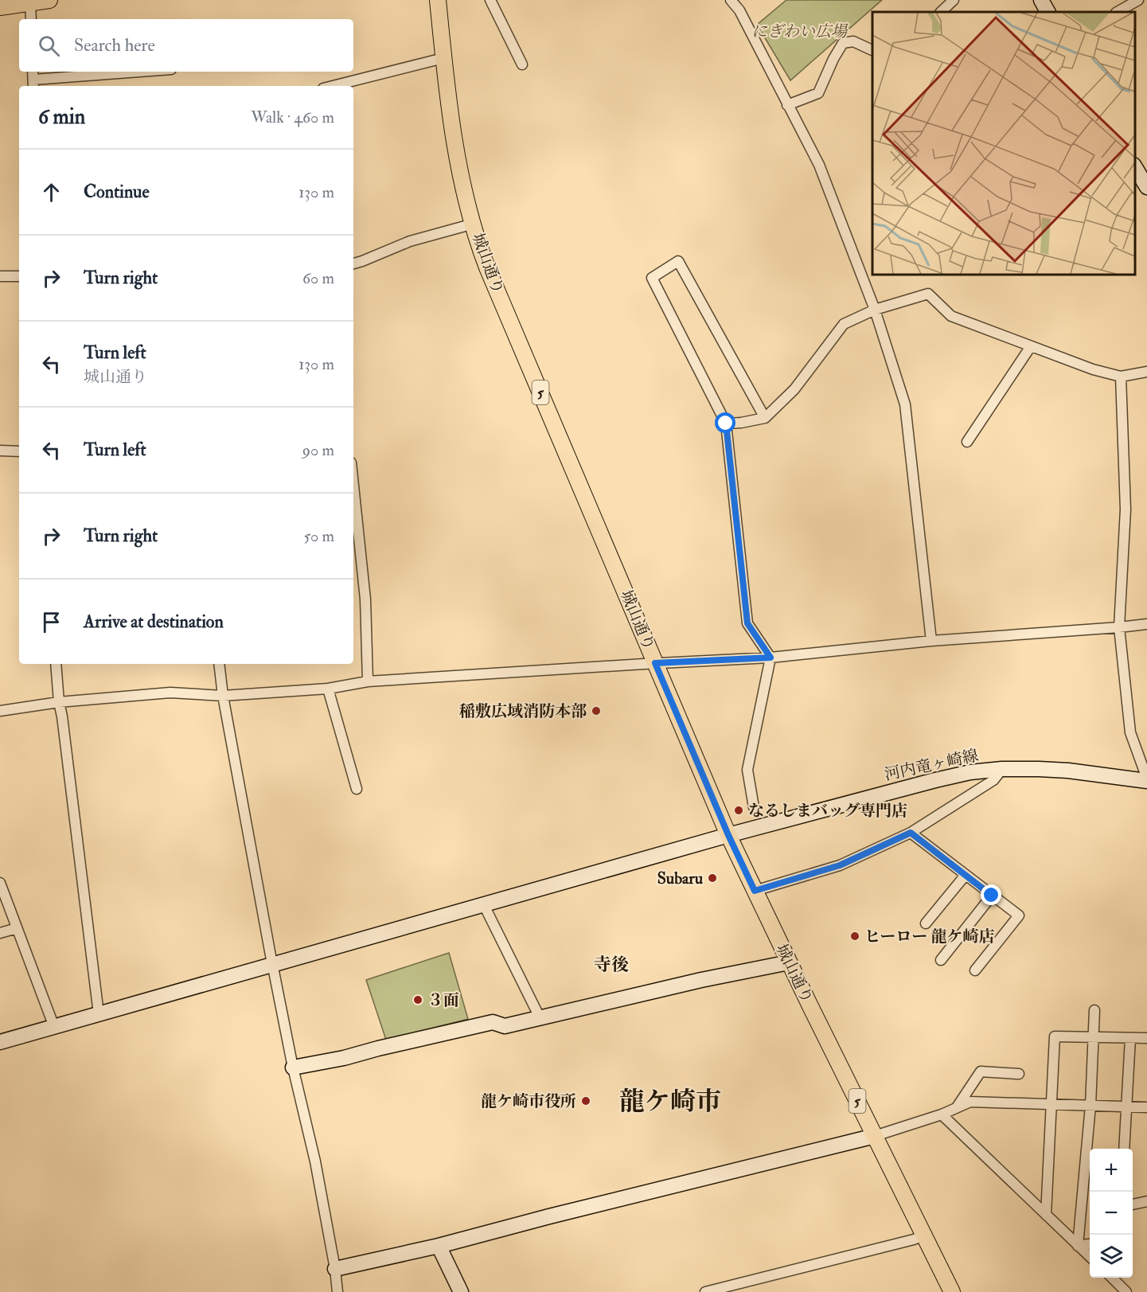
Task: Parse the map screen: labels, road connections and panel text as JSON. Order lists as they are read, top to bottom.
{
  "streets": {
    "main road": ["城山通り", "5"],
    "street": ["河内竜ヶ崎線"]
  },
  "crossings": [
    ["城山通り", "河内竜ヶ崎線"]
  ],
  "districts": ["寺後", "龍ケ崎市"],
  "parks": ["にぎわい広場"],
  "places": [
    "稲敷広域消防本部",
    "なるしまバッグ専門店",
    "Subaru",
    "ヒーロー 龍ケ崎店",
    "３面",
    "龍ケ崎市役所"
  ],
  "page": {
    "search": "Search here",
    "heading": ["6 min", "Walk · 460 m"],
    "list": [
      ["Continue", "130 m"],
      ["Turn right", "60 m"],
      ["Turn left", "城山通り", "130 m"],
      ["Turn left", "90 m"],
      ["Turn right", "50 m"],
      "Arrive at destination"
    ],
    "map_buttons": ["+", "−"]
  }
}
